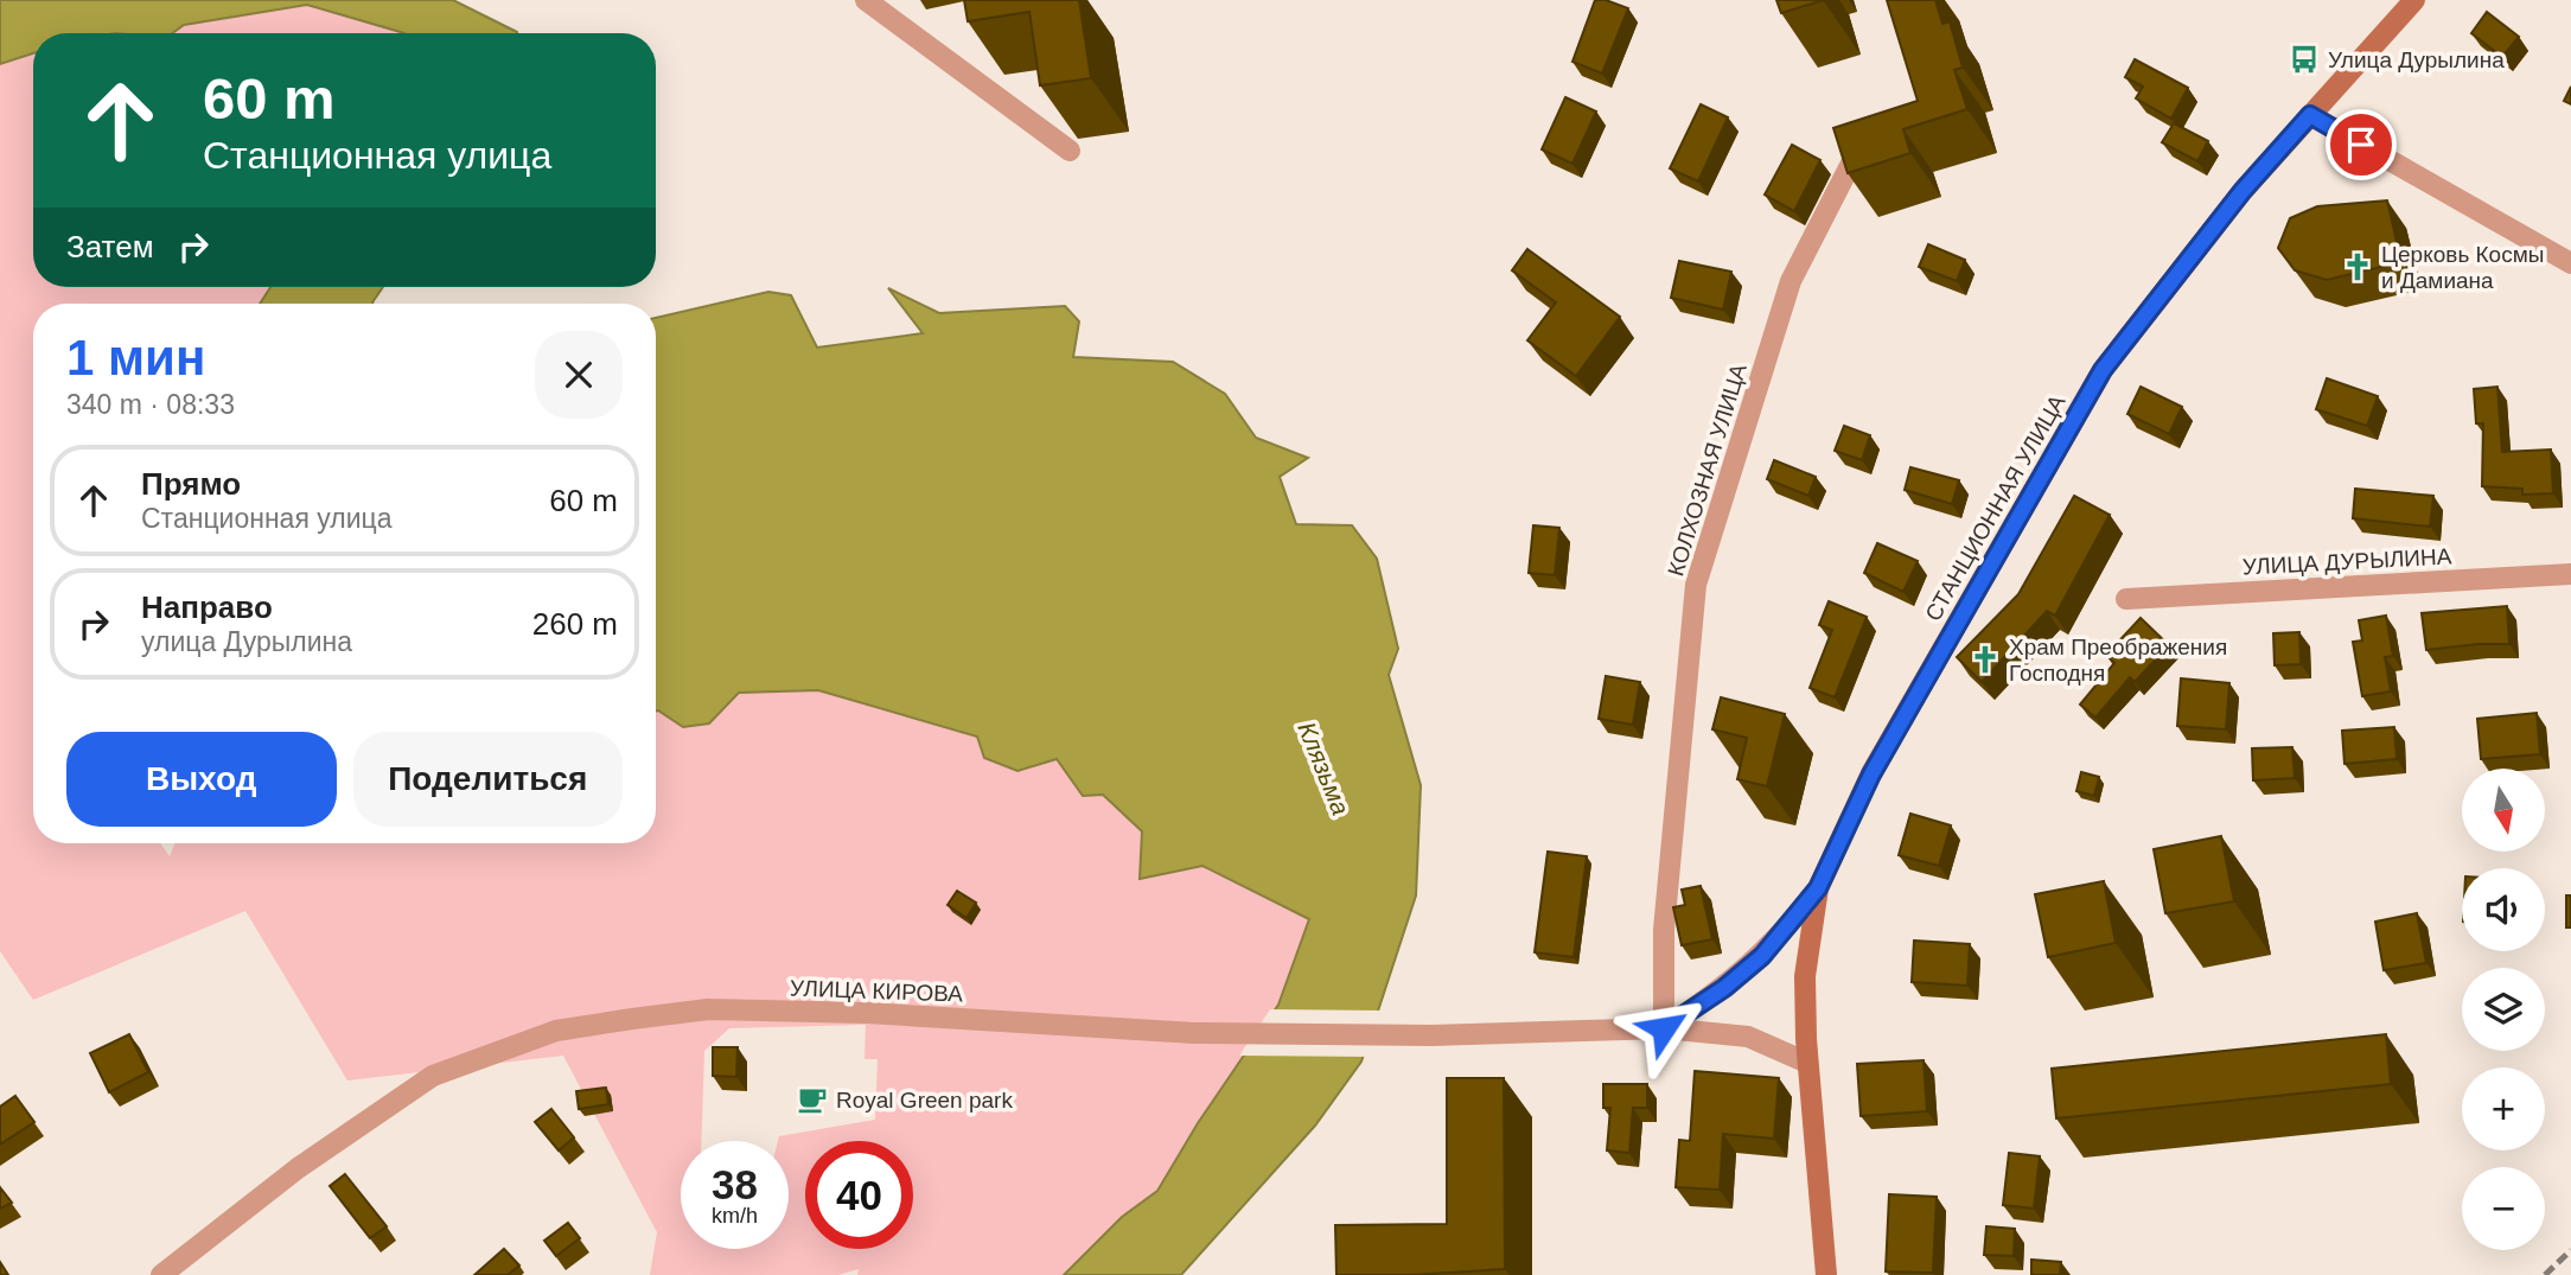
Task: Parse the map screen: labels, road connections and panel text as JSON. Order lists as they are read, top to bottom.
{
  "streets": {
    "main road": ["СТАНЦИОННАЯ УЛИЦА"],
    "street": ["КОЛХОЗНАЯ УЛИЦА", "УЛИЦА ДУРЫЛИНА", "УЛИЦА КИРОВА"]
  },
  "crossings": [
    ["КОЛХОЗНАЯ УЛИЦА", "УЛИЦА КИРОВА"],
    ["СТАНЦИОННАЯ УЛИЦА", "УЛИЦА КИРОВА"]
  ],
  "water": ["Клязьма"],
  "places": {
    "bus stop": ["Улица Дурылина"],
    "church": ["Церковь Космы и Дамиана", "Храм Преображения Господня"],
    "cafe": ["Royal Green park"]
  },
  "north": "bottom",
  "page": {
    "turn": ["60 m", "Станционная улица"],
    "then": "Затем",
    "heading": ["1 мин", "340 m · 08:33"],
    "list": [
      {
        "name": "Прямо",
        "note": "Станционная улица",
        "value": "60 m"
      },
      {
        "name": "Направо",
        "note": "улица Дурылина",
        "value": "260 m"
      }
    ],
    "buttons": ["Выход", "Поделиться"],
    "map_buttons": ["+", "−"],
    "speed": "38 km/h",
    "limit": "40"
  }
}
